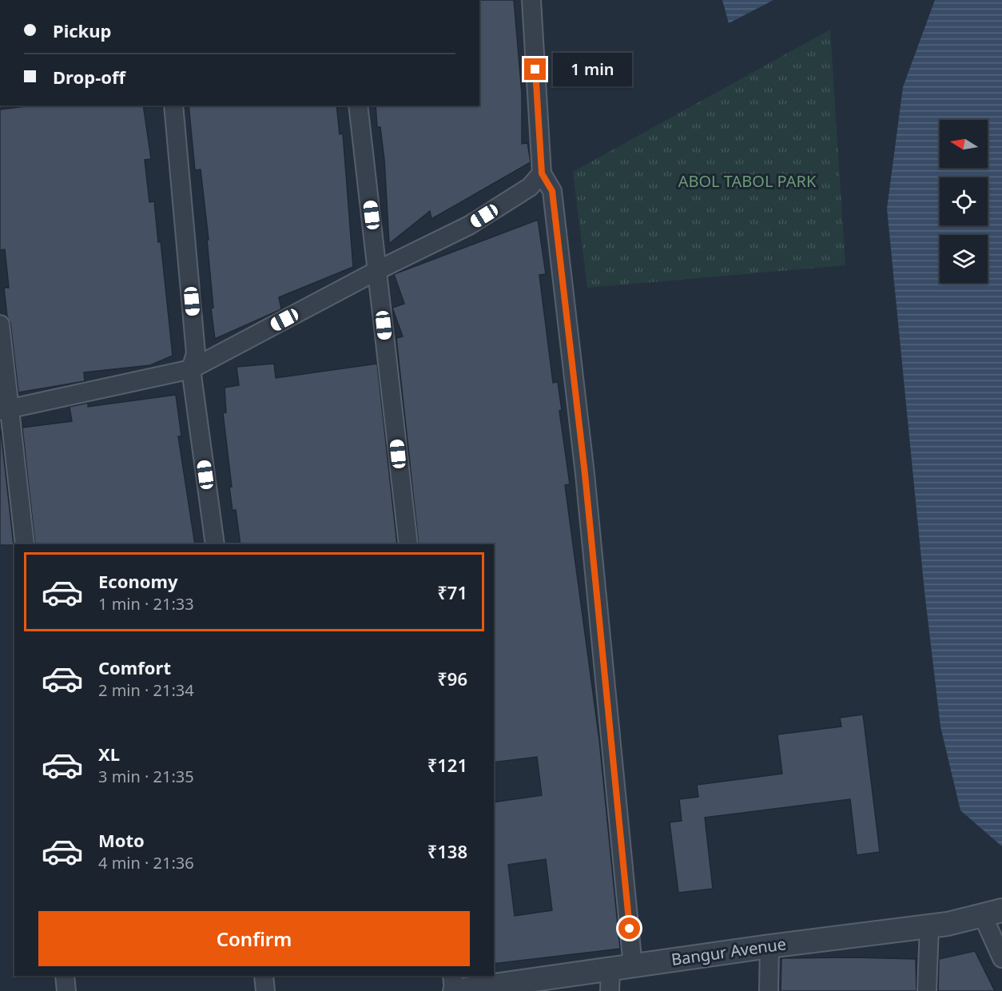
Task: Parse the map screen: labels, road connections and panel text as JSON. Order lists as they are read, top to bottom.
{
  "streets": {
    "street": ["Bangur Avenue"]
  },
  "parks": ["ABOL TABOL PARK"],
  "north": "left",
  "page": {
    "banner": ["Pickup", "Drop-off"],
    "bubble": "1 min",
    "list": [
      {
        "name": "Economy",
        "note": "1 min · 21:33",
        "value": "₹71"
      },
      {
        "name": "Comfort",
        "note": "2 min · 21:34",
        "value": "₹96"
      },
      {
        "name": "XL",
        "note": "3 min · 21:35",
        "value": "₹121"
      },
      {
        "name": "Moto",
        "note": "4 min · 21:36",
        "value": "₹138"
      }
    ],
    "buttons": "Confirm"
  }
}
